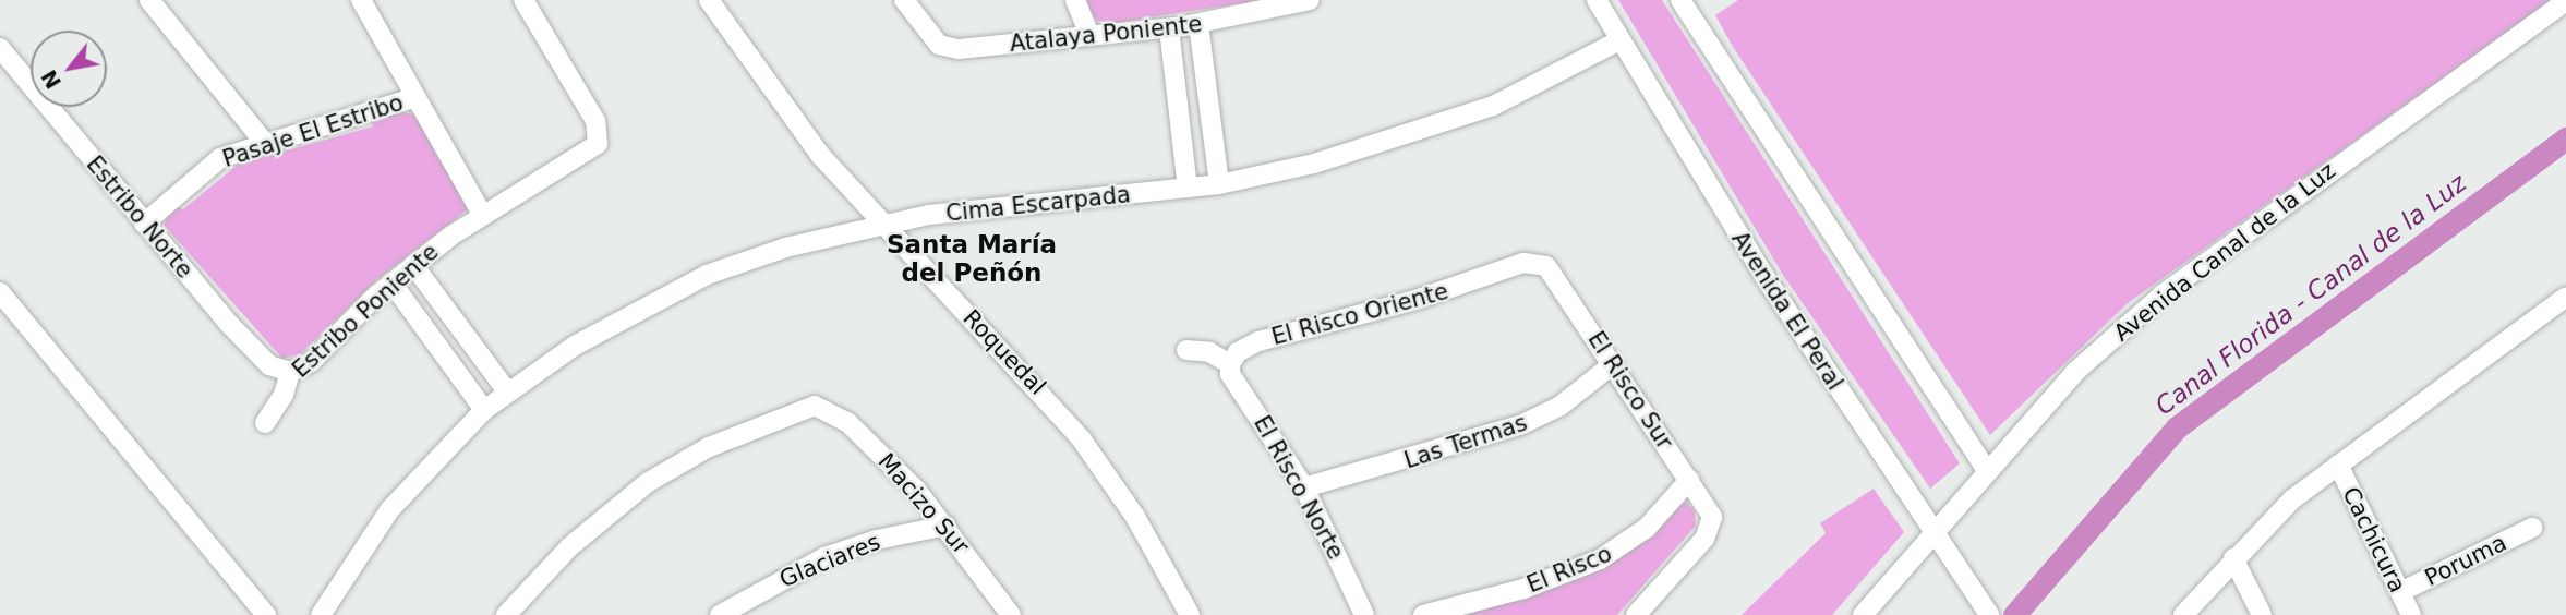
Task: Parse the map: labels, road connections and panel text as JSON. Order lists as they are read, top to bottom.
{
  "streets": {
    "street": [
      "Atalaya Poniente",
      "Pasaje El Estribo",
      "Cima Escarpada",
      "Estribo Norte",
      "Avenida Canal de la Luz",
      "Estribo Poniente",
      "Avenida El Peral",
      "El Risco Oriente",
      "Roquedal",
      "El Risco Sur",
      "Las Termas",
      "El Risco Norte",
      "Macizo Sur",
      "Cachicura",
      "Glaciares",
      "Poruma",
      "El Risco"
    ]
  },
  "crossings": [
    ["Pasaje El Estribo", "Estribo Norte"],
    ["Cima Escarpada", "Avenida El Peral"],
    ["Cima Escarpada", "Roquedal"],
    ["Estribo Norte", "Estribo Poniente"],
    ["Avenida Canal de la Luz", "Avenida El Peral"],
    ["El Risco Oriente", "El Risco Sur"],
    ["El Risco Oriente", "El Risco Norte"],
    ["El Risco Sur", "Las Termas"],
    ["El Risco Sur", "El Risco"],
    ["Las Termas", "El Risco Norte"],
    ["Macizo Sur", "Glaciares"],
    ["Cachicura", "Poruma"]
  ],
  "districts": ["Santa María del Peñón"],
  "water": ["Canal Florida - Canal de la Luz"],
  "north": "bottom left"
}
